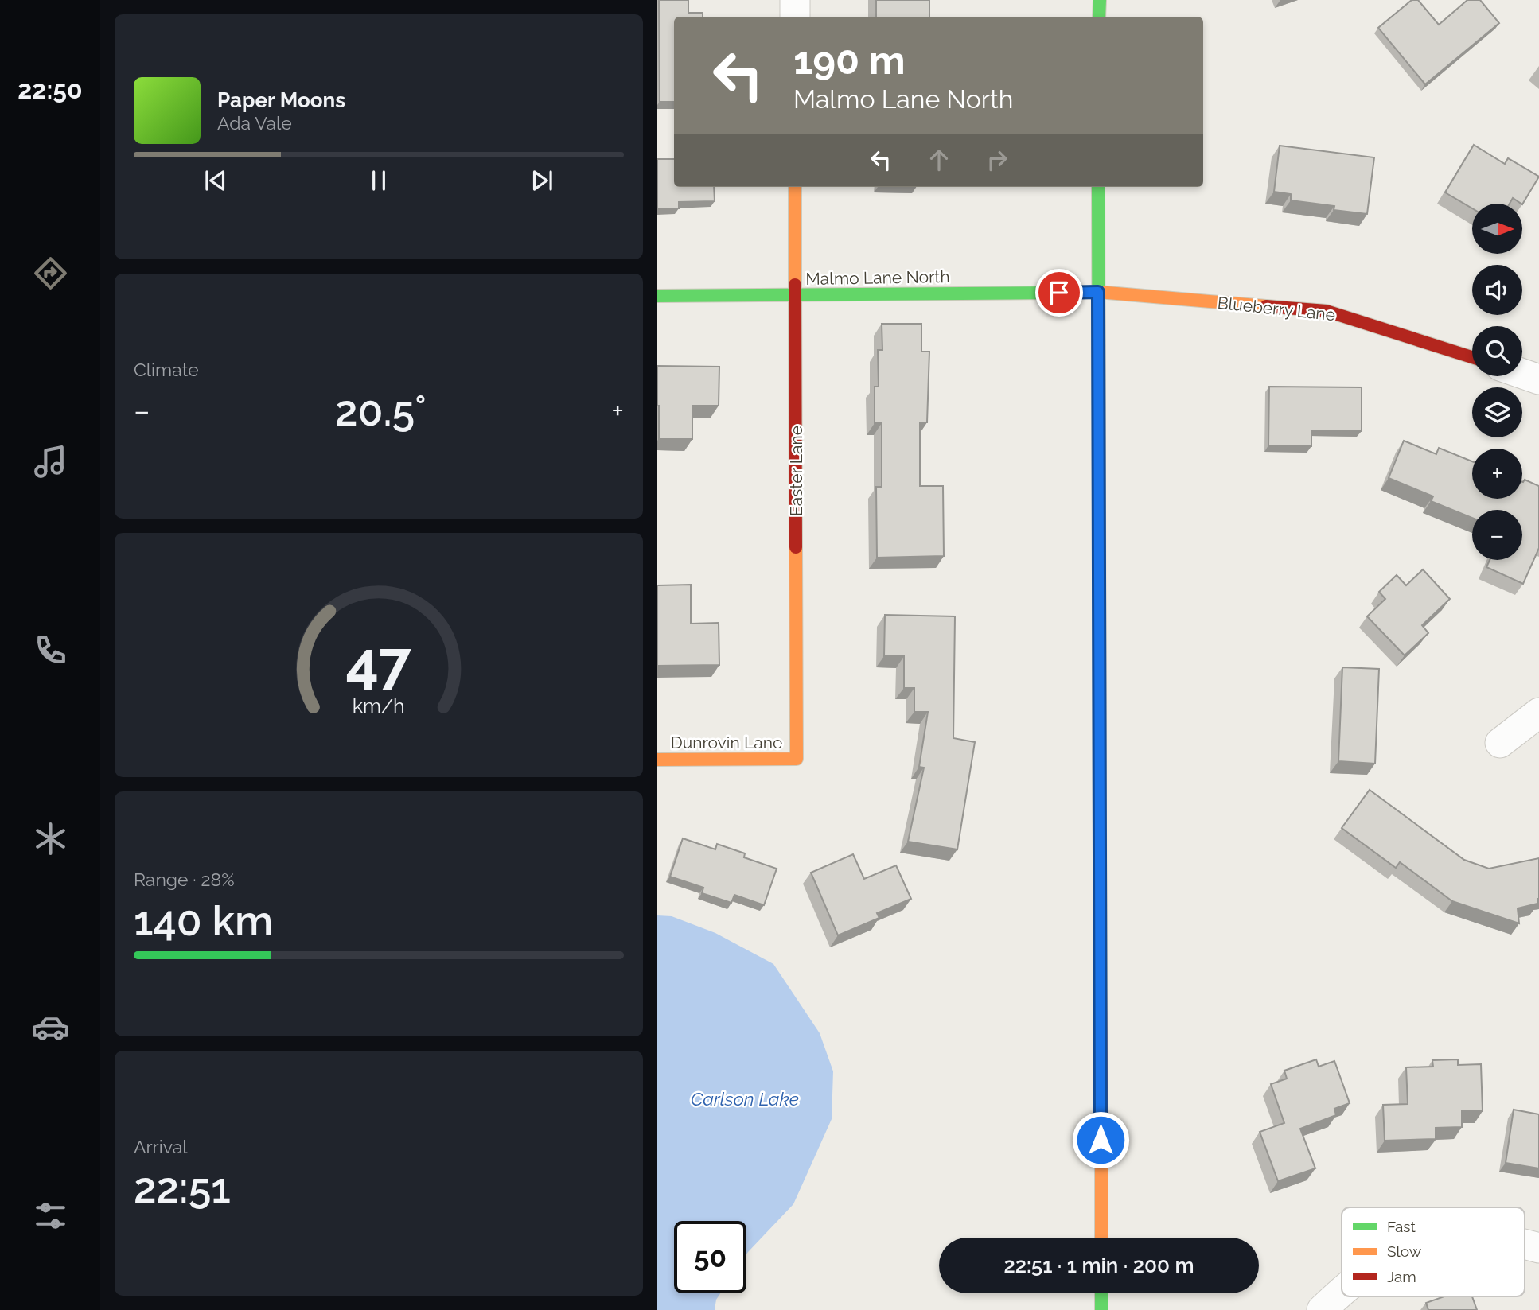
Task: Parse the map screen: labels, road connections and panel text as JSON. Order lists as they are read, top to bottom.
{
  "streets": {
    "street": [
      "Malmo Lane North",
      "Blueberry Lane",
      "Easter Lane",
      "Dunrovin Lane"
    ]
  },
  "crossings": [
    ["Malmo Lane North", "Blueberry Lane"],
    ["Malmo Lane North", "Easter Lane"],
    ["Easter Lane", "Dunrovin Lane"]
  ],
  "water": ["Carlson Lake"],
  "legend": ["Fast", "Slow", "Jam"],
  "north": "right",
  "page": {
    "tabs": "22:50",
    "turn": ["190 m", "Malmo Lane North"],
    "song": ["Paper Moons", "Ada Vale"],
    "map_buttons": ["+", "−"],
    "tile": [
      "Climate",
      ["Range · 28%", "140 km"],
      ["Arrival", "22:51"]
    ],
    "heat": ["−", "20.5°", "+"],
    "limit": "50",
    "trip": "22:51 · 1 min · 200 m",
    "gauge": ["47", "km/h"]
  }
}
